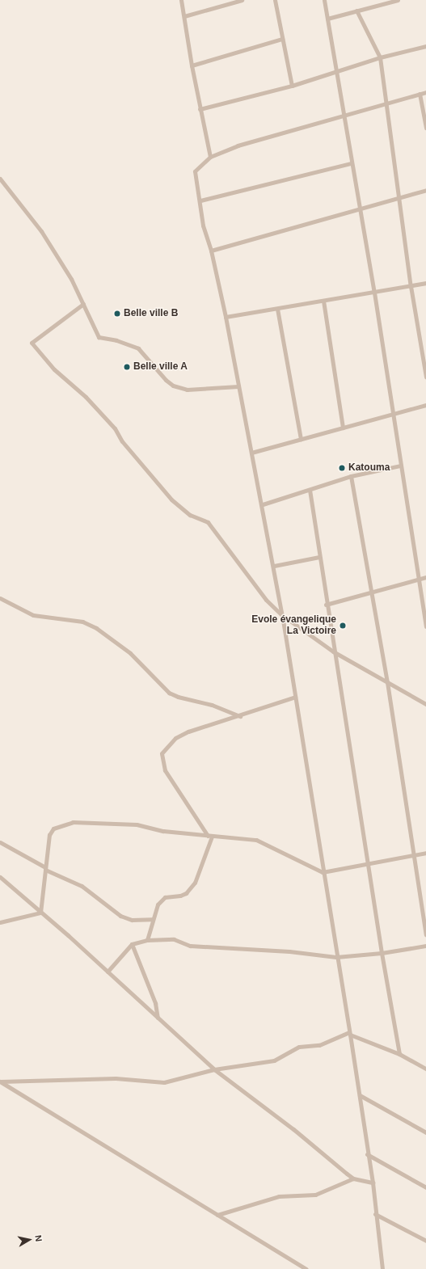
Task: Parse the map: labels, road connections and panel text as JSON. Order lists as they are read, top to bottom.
{
  "places": [
    "Belle ville B",
    "Belle ville A",
    "Katouma",
    "Evole évangelique La Victoire"
  ],
  "north": "right"
}
